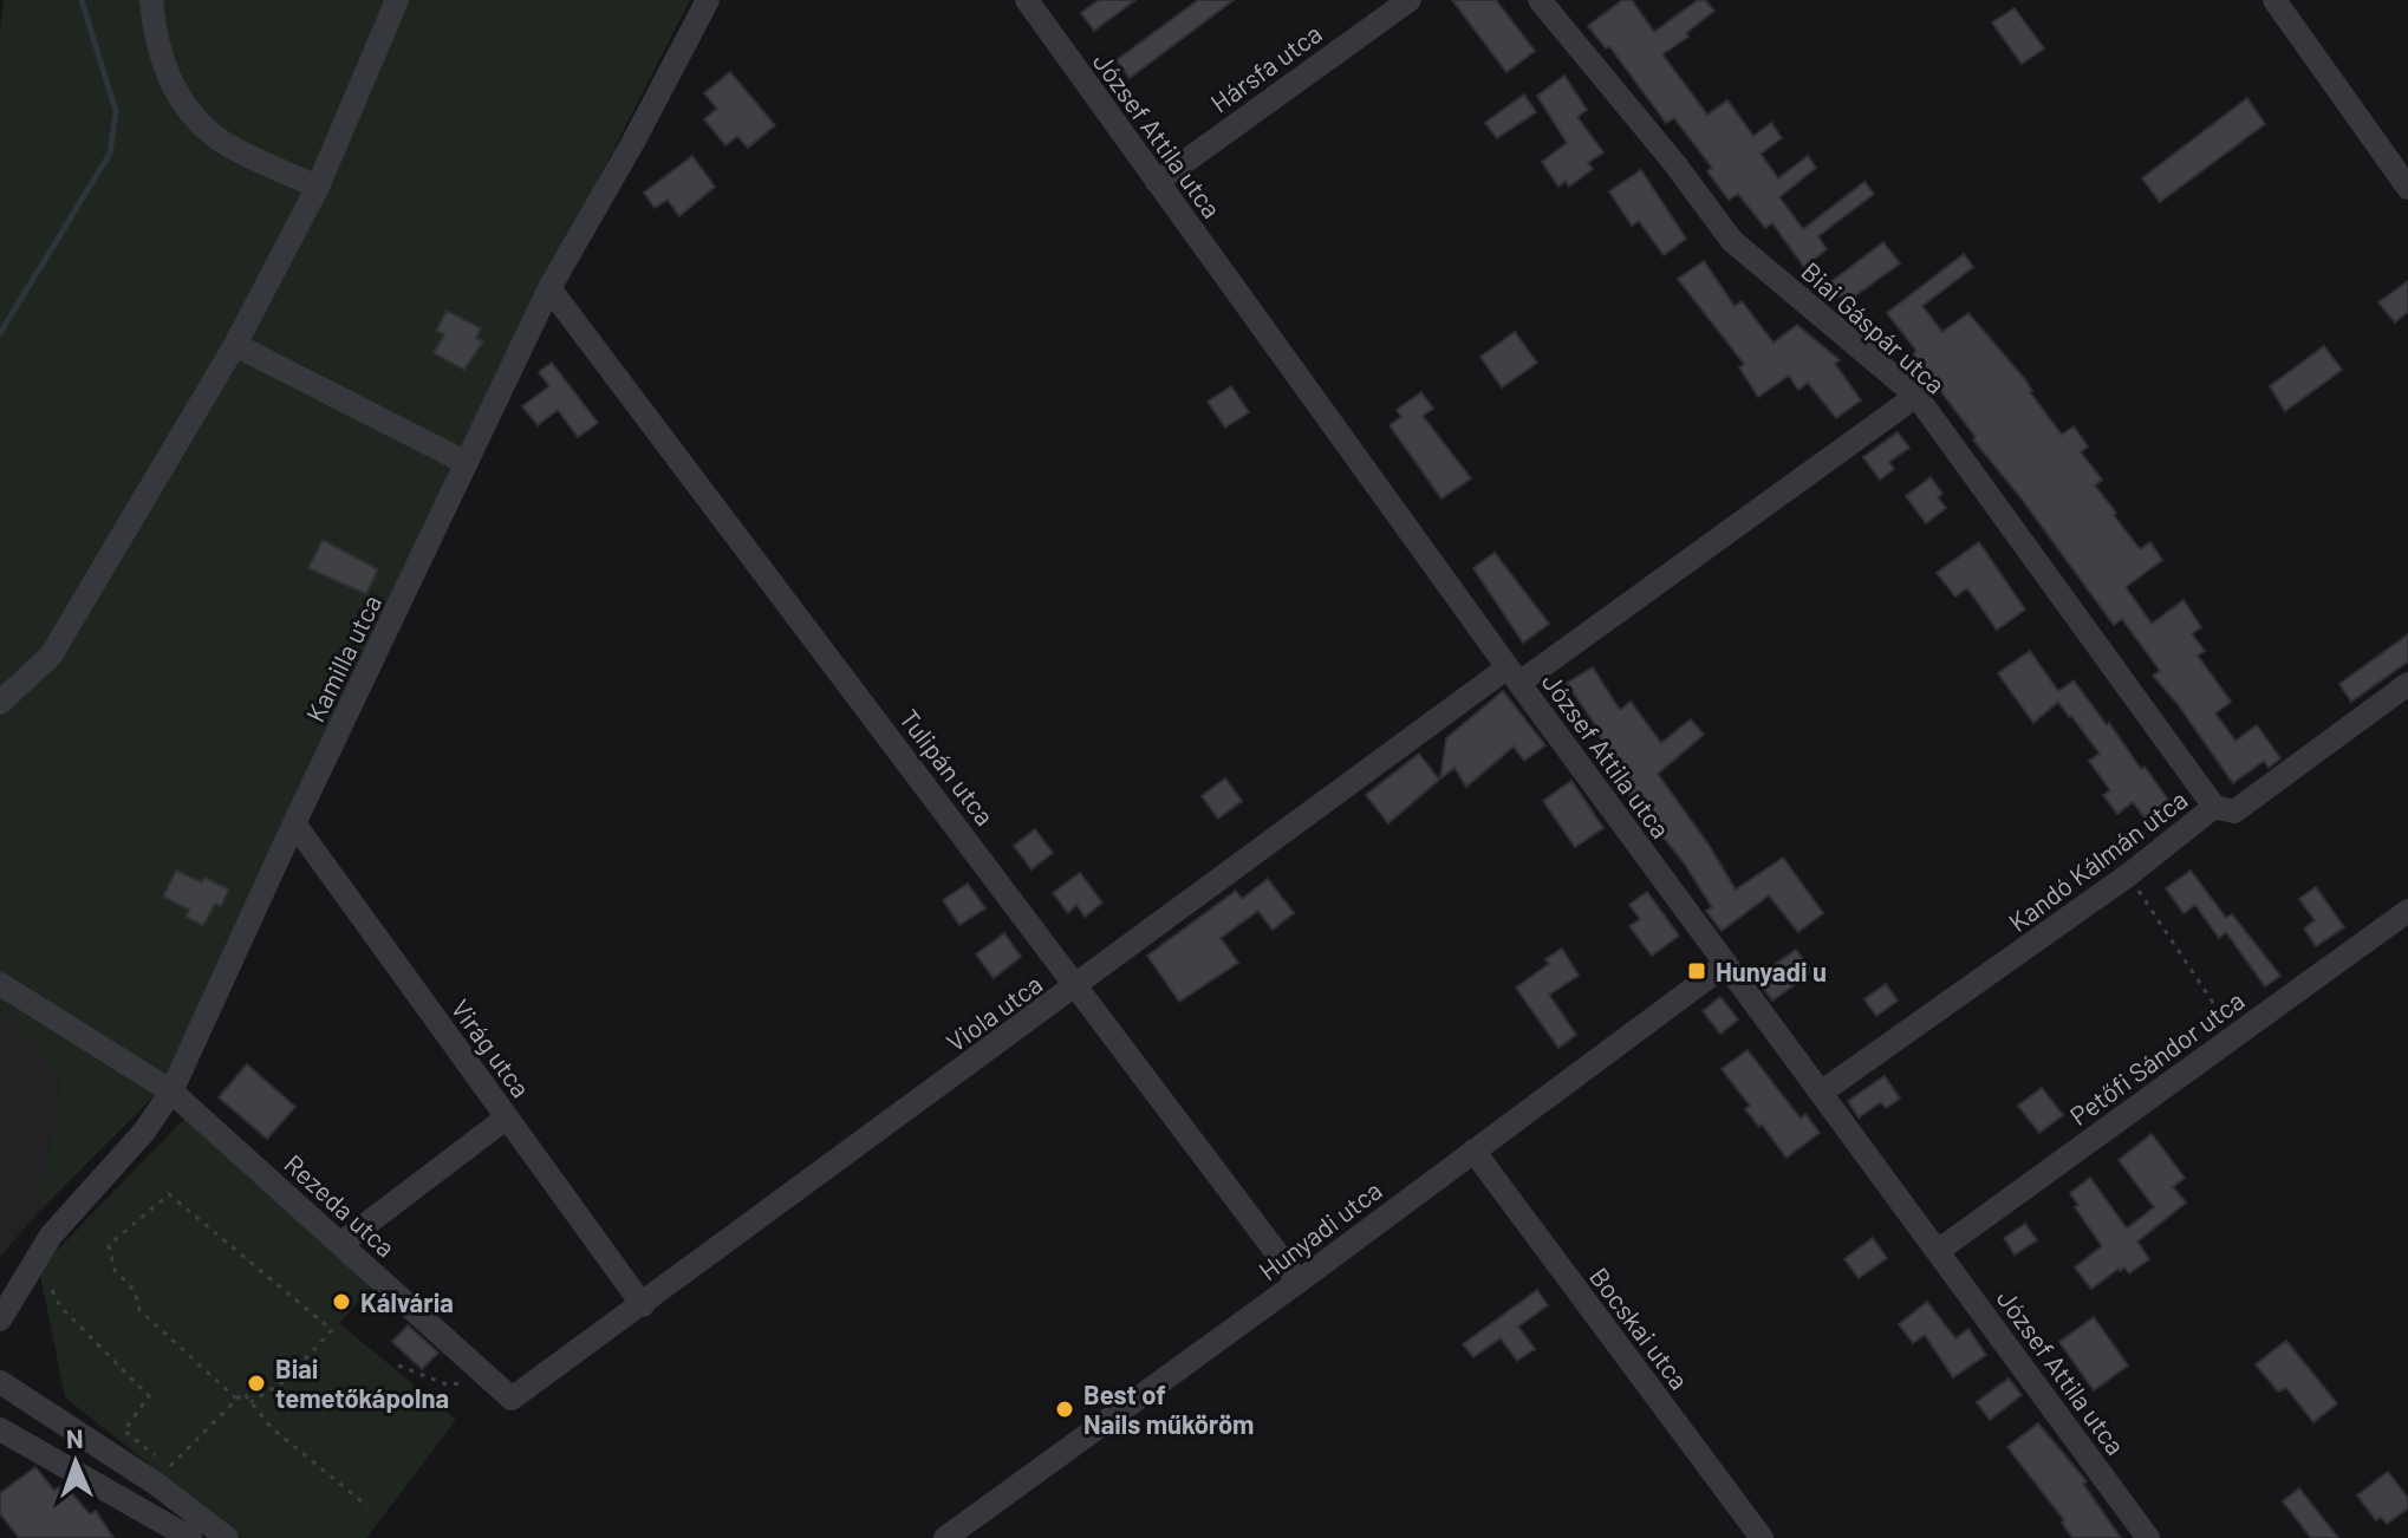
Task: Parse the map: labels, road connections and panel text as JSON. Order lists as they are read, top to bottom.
{
  "streets": {
    "street": [
      "Hársfa utca",
      "József Attila utca",
      "Biai Gáspár utca",
      "Kamilla utca",
      "Tulipán utca",
      "Kandó Kálmán utca",
      "Viola utca",
      "Virág utca",
      "Petőfi Sándor utca",
      "Rezeda utca",
      "Hunyadi utca",
      "Bocskai utca"
    ]
  },
  "crossings": [
    ["Hársfa utca", "József Attila utca"],
    ["József Attila utca", "Kandó Kálmán utca"],
    ["József Attila utca", "Viola utca"],
    ["József Attila utca", "Petőfi Sándor utca"],
    ["József Attila utca", "Hunyadi utca"],
    ["Biai Gáspár utca", "Kandó Kálmán utca"],
    ["Biai Gáspár utca", "Viola utca"],
    ["Kamilla utca", "Tulipán utca"],
    ["Kamilla utca", "Virág utca"],
    ["Kamilla utca", "Rezeda utca"],
    ["Tulipán utca", "Viola utca"],
    ["Tulipán utca", "Hunyadi utca"],
    ["Viola utca", "Virág utca"],
    ["Viola utca", "Rezeda utca"],
    ["Hunyadi utca", "Bocskai utca"]
  ],
  "places": {
    "transit": ["Hunyadi u"],
    "other": ["Kálvária", "Biai temetőkápolna", "Best of Nails műköröm"]
  },
  "north": "top"
}
